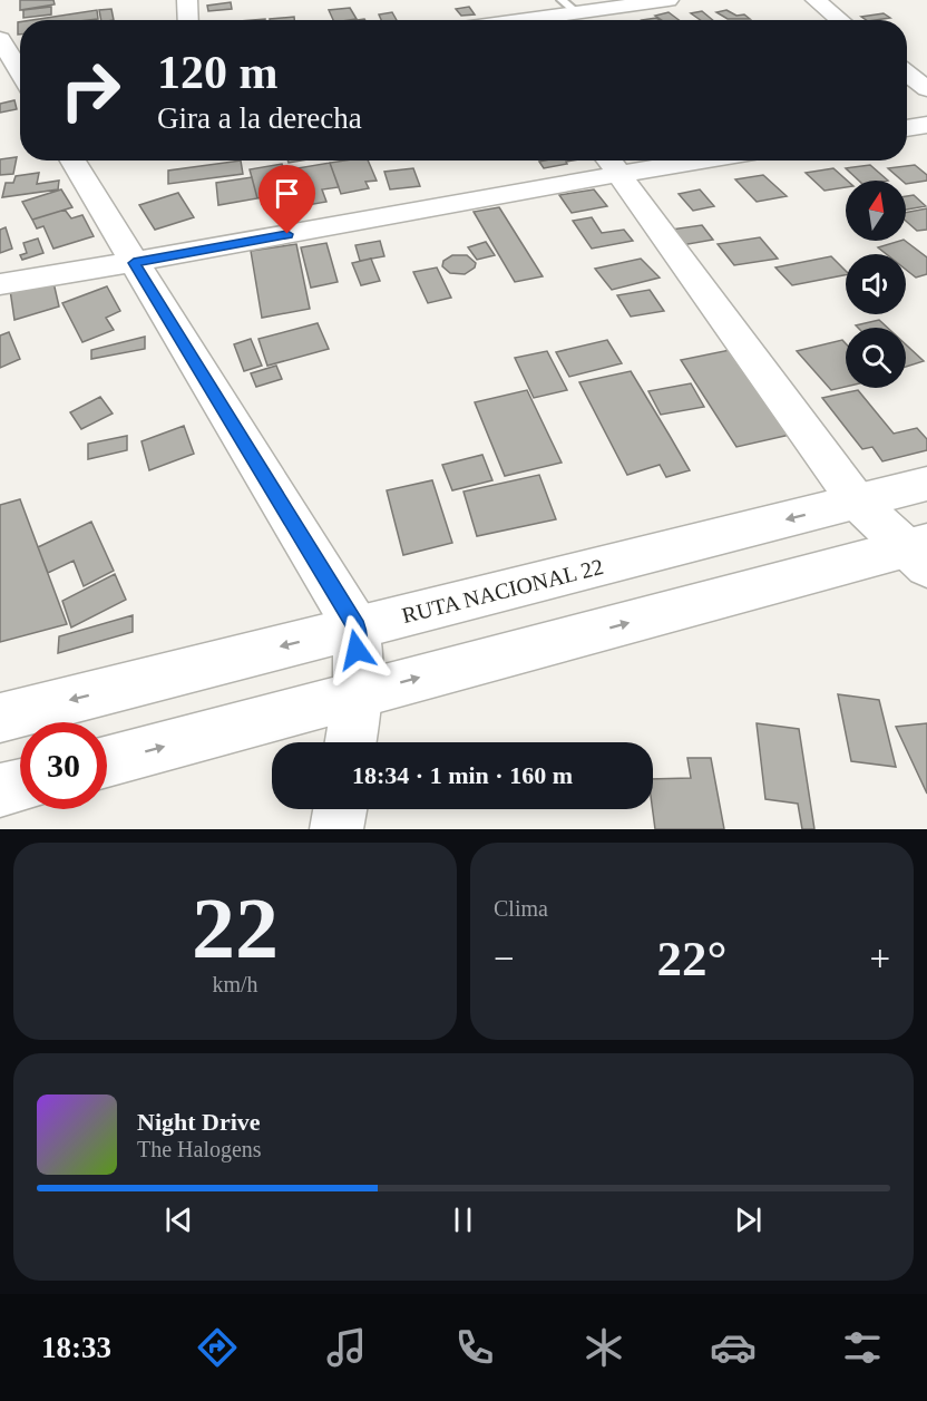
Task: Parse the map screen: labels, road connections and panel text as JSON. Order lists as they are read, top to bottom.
{
  "streets": {
    "main road": ["RUTA NACIONAL 22"]
  },
  "north": "top",
  "page": {
    "turn": ["120 m", "Gira a la derecha"],
    "limit": "30",
    "trip": "18:34 · 1 min · 160 m",
    "tile": [
      ["22", "km/h"],
      "Clima"
    ],
    "heat": ["−", "22°", "+"],
    "song": ["Night Drive", "The Halogens"],
    "tabs": "18:33"
  }
}
